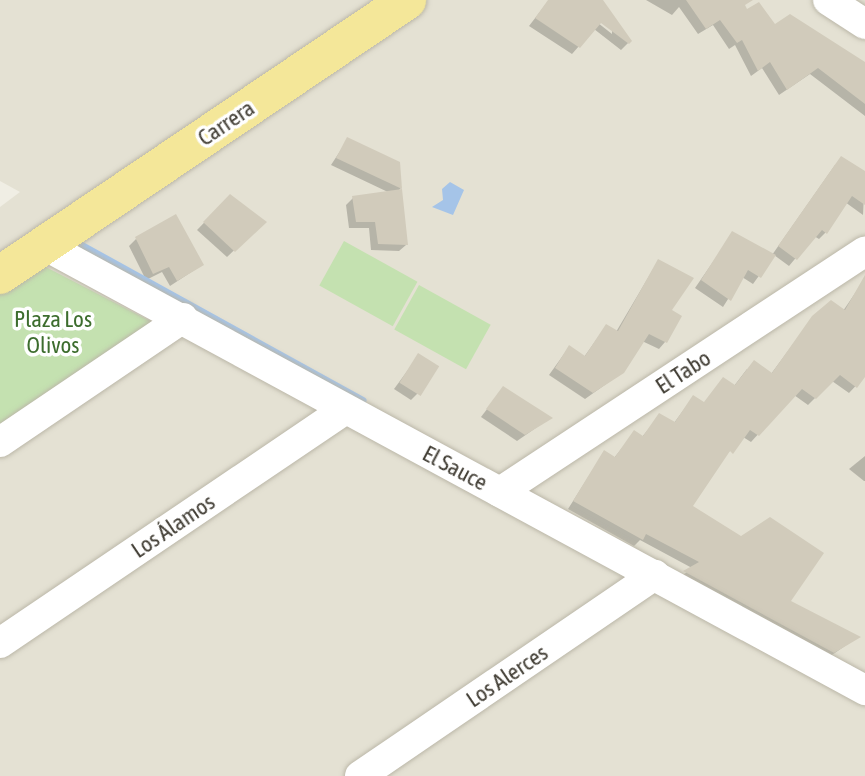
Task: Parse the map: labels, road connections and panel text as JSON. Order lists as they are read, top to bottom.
{
  "streets": {
    "main road": ["Carrera"],
    "street": [
      "El Tabo",
      "El Sauce",
      "Los Álamos",
      "Los Alerces"
    ]
  },
  "crossings": [
    ["Carrera", "El Sauce"],
    ["El Tabo", "El Sauce"],
    ["El Sauce", "Los Álamos"],
    ["El Sauce", "Los Alerces"]
  ],
  "parks": ["Plaza Los Olivos"]
}
